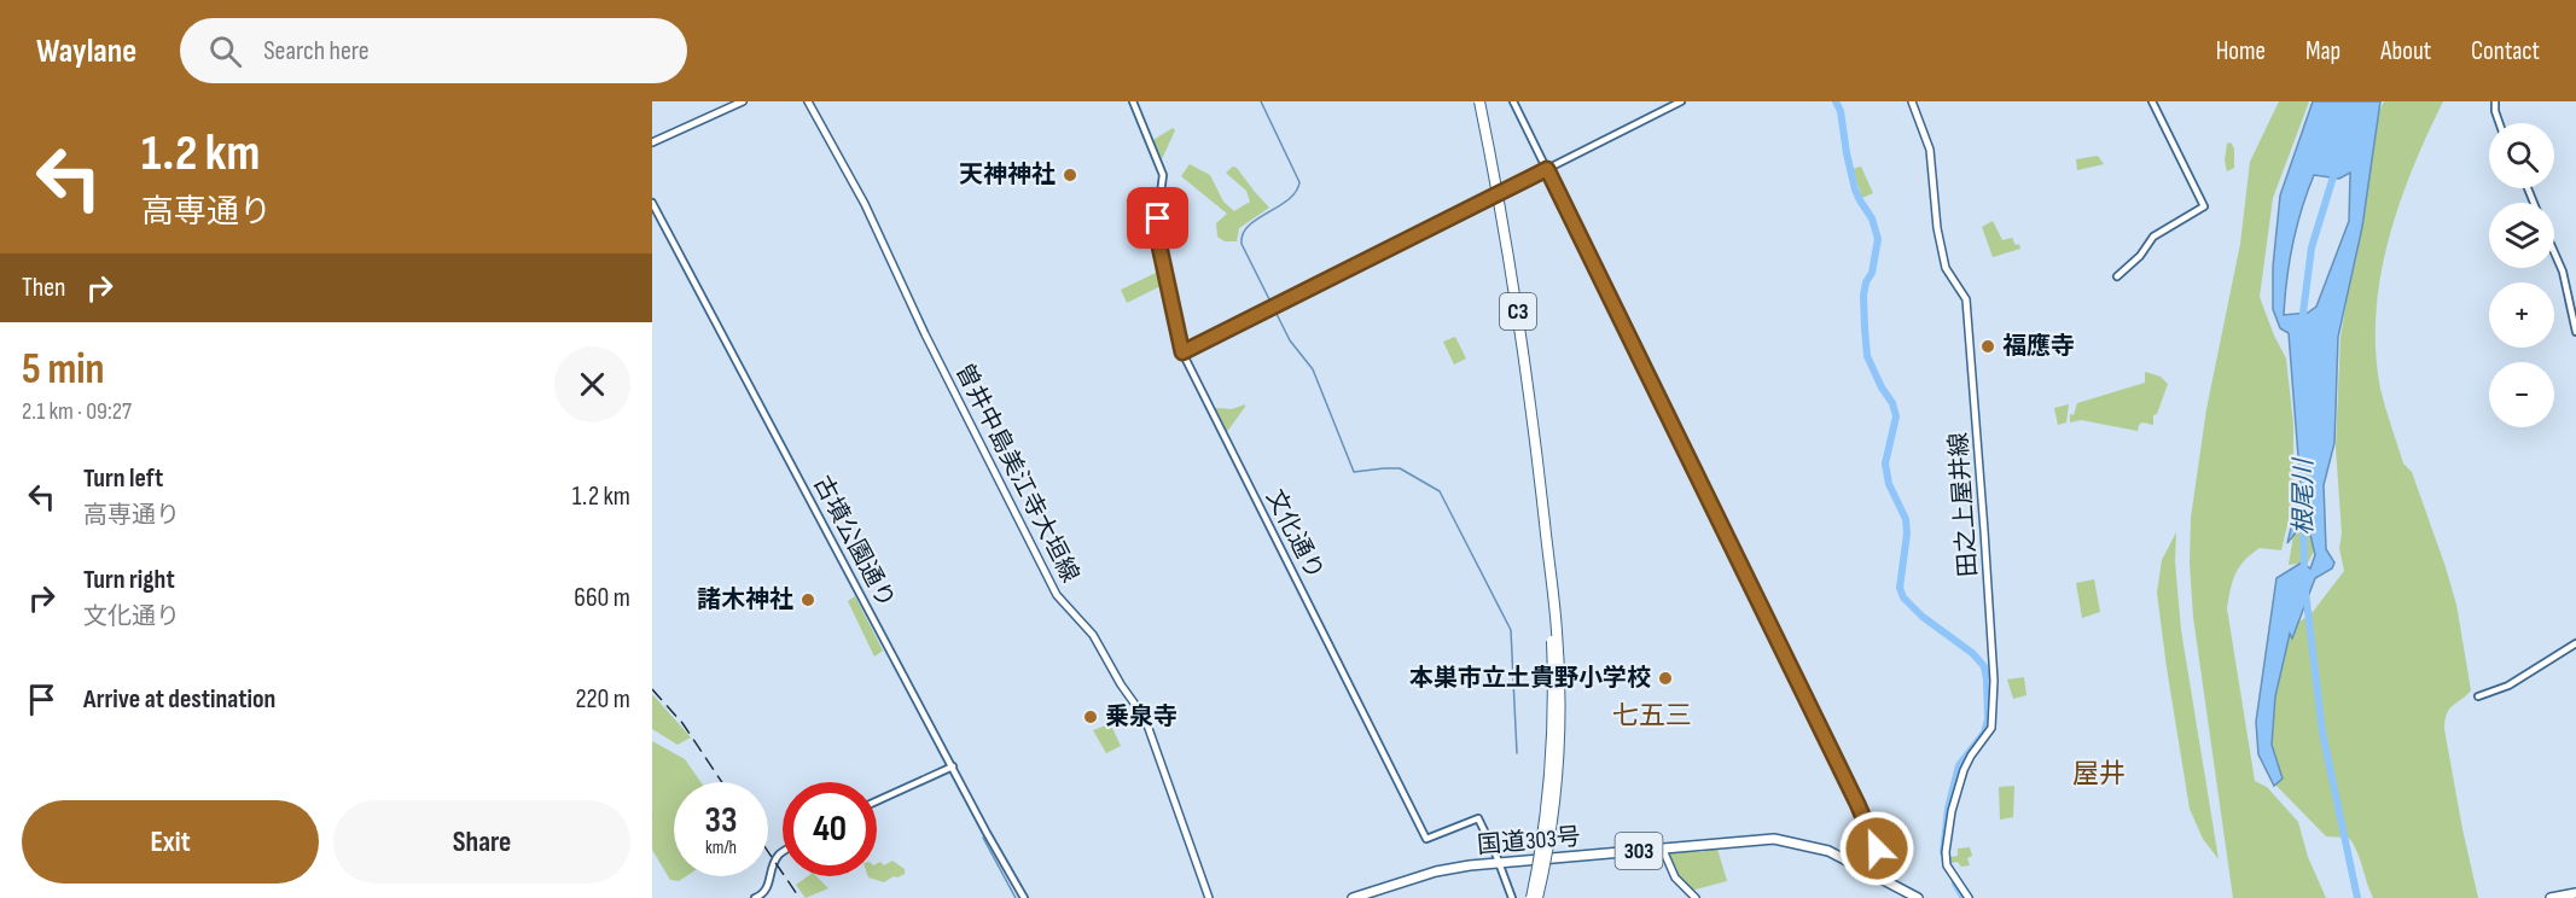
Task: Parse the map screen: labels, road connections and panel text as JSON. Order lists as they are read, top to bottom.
{
  "streets": {
    "highway": ["C3", "国道303号", "303"],
    "main road": ["曽井中島美江寺大垣線", "田之上屋井線"],
    "street": ["文化通り", "古墳公園通り"]
  },
  "crossings": [
    ["文化通り", "国道303号"]
  ],
  "districts": ["七五三", "屋井"],
  "water": ["根尾川"],
  "places": [
    "天神神社",
    "福應寺",
    "諸木神社",
    "本巣市立土貴野小学校",
    "乗泉寺"
  ],
  "page": {
    "header": "Waylane",
    "search": "Search here",
    "nav": [
      "Home",
      "Map",
      "About",
      "Contact"
    ],
    "turn": ["1.2 km", "高専通り"],
    "map_buttons": ["+", "−"],
    "then": "Then",
    "heading": ["5 min", "2.1 km · 09:27"],
    "list": [
      {
        "name": "Turn left",
        "note": "高専通り",
        "value": "1.2 km"
      },
      {
        "name": "Turn right",
        "note": "文化通り",
        "value": "660 m"
      },
      {
        "name": "Arrive at destination",
        "value": "220 m"
      }
    ],
    "speed": "33 km/h",
    "limit": "40",
    "buttons": ["Exit", "Share"]
  }
}
